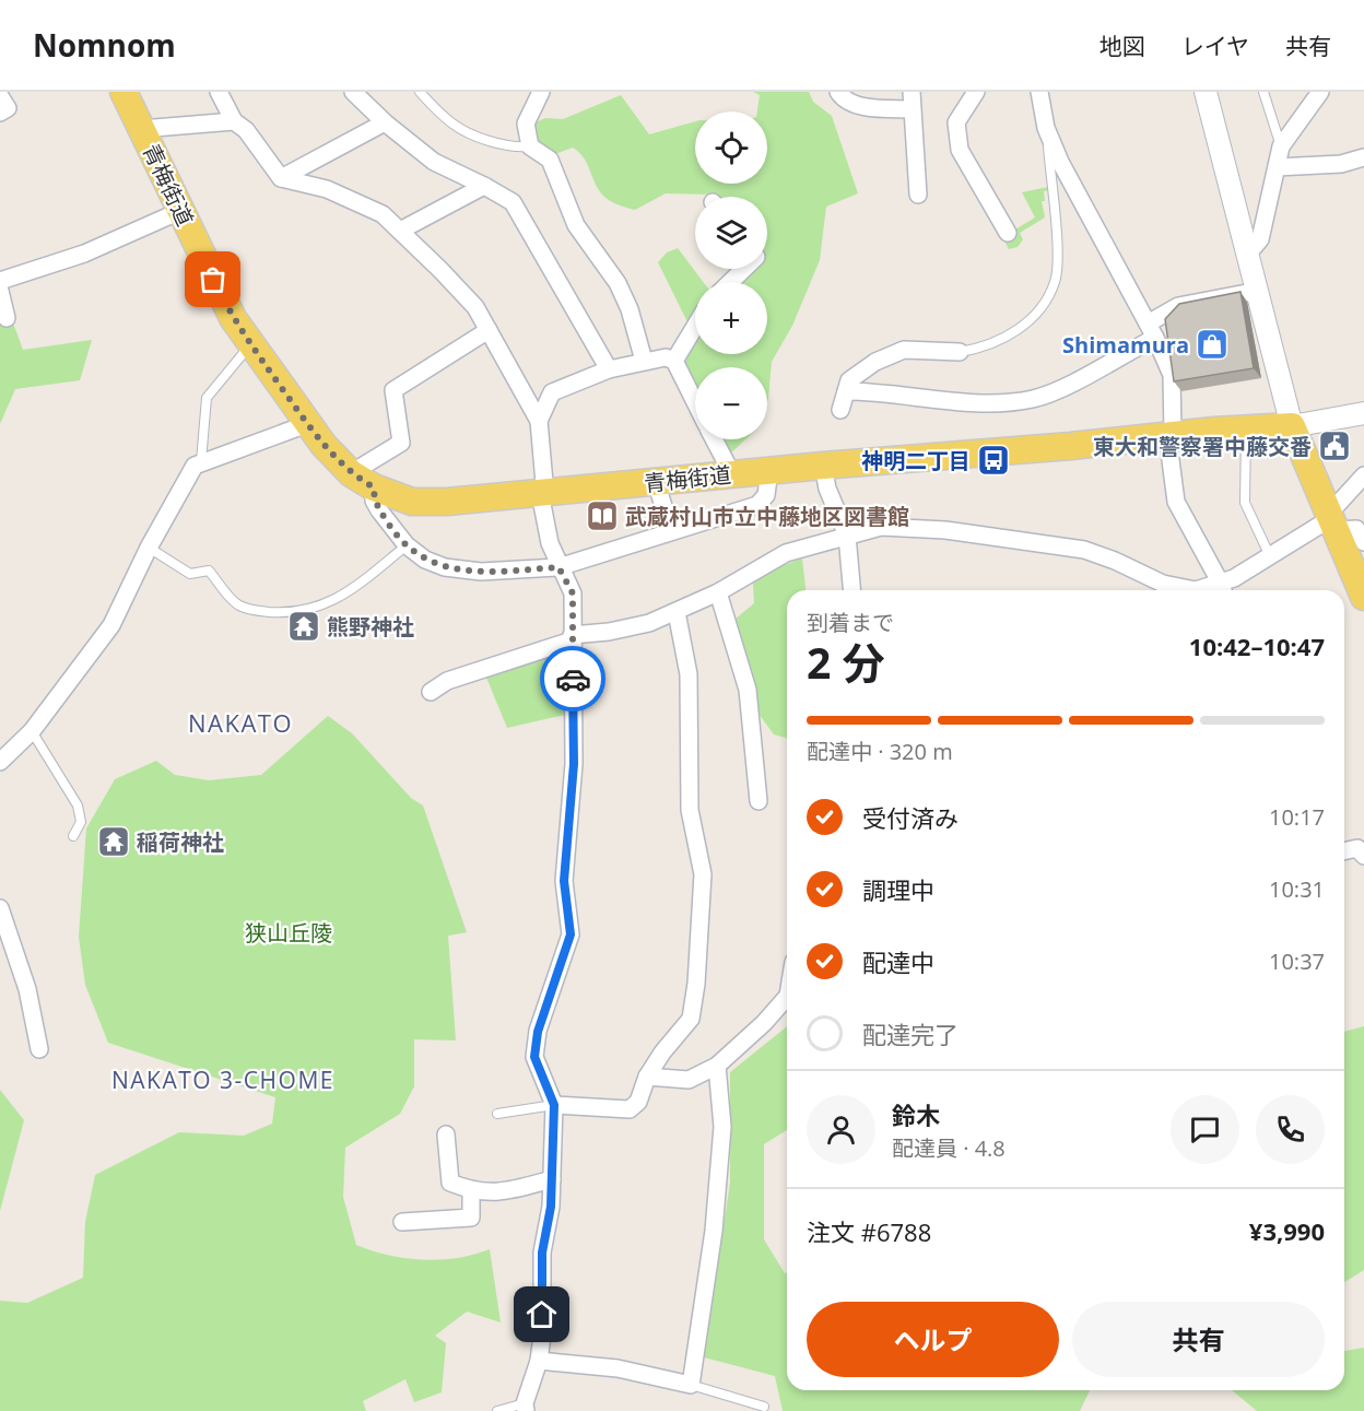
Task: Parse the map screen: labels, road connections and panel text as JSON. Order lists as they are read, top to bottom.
{
  "streets": {
    "main road": ["青梅街道"]
  },
  "districts": ["NAKATO", "NAKATO 3-CHOME"],
  "parks": ["狭山丘陵"],
  "places": {
    "shop": ["Shimamura"],
    "public building": ["東大和警察署中藤交番"],
    "bus stop": ["神明二丁目"],
    "library": ["武蔵村山市立中藤地区図書館"],
    "temple": ["熊野神社", "稲荷神社"]
  },
  "page": {
    "header": "Nomnom",
    "nav": ["地図", "レイヤ", "共有"],
    "map_buttons": ["+", "−"],
    "heading": ["2 分", "到着まで", "10:42–10:47"],
    "panel": [
      "鈴木",
      "配達員 · 4.8",
      "注文 #6788",
      "¥3,990"
    ],
    "bar": "配達中 · 320 m",
    "list": [
      ["受付済み", "10:17"],
      ["調理中", "10:31"],
      ["配達中", "10:37"],
      "配達完了"
    ],
    "buttons": ["ヘルプ", "共有"]
  }
}
